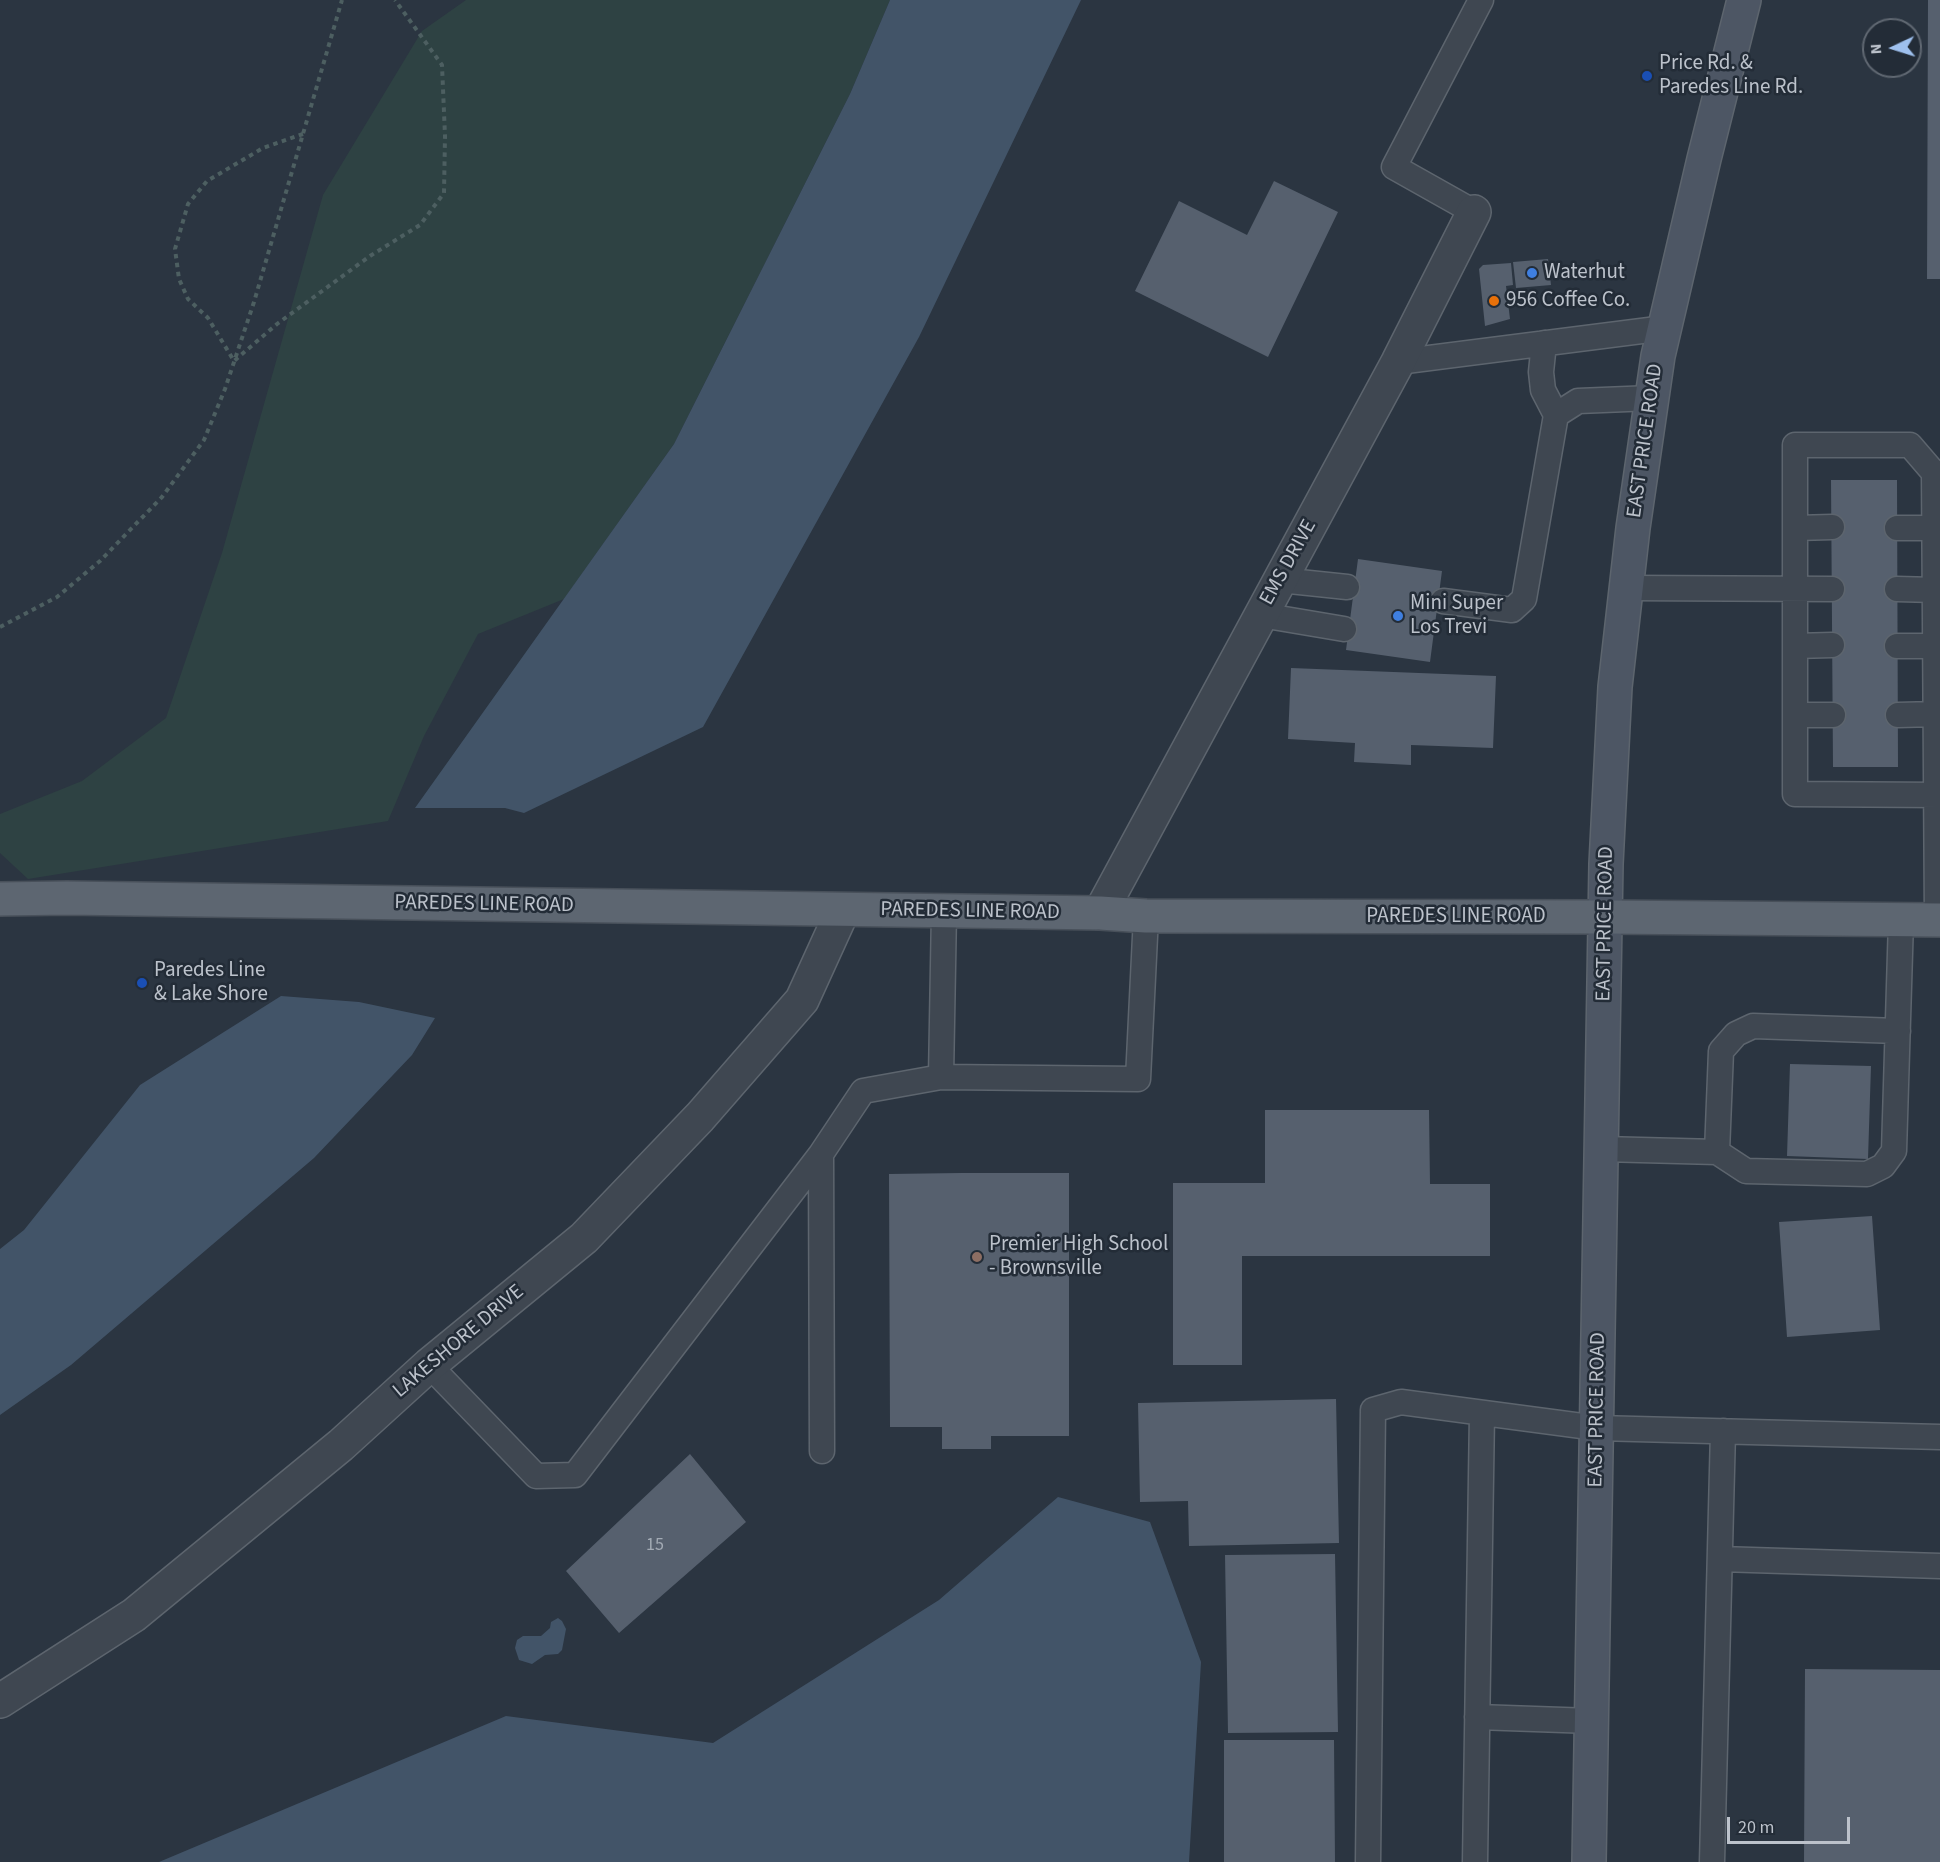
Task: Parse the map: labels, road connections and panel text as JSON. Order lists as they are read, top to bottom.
{
  "streets": {
    "main road": ["EAST PRICE ROAD", "PAREDES LINE ROAD"],
    "street": ["EMS DRIVE", "LAKESHORE DRIVE"]
  },
  "crossings": [
    ["EAST PRICE ROAD", "PAREDES LINE ROAD"],
    ["EMS DRIVE", "PAREDES LINE ROAD"],
    ["PAREDES LINE ROAD", "LAKESHORE DRIVE"]
  ],
  "places": [
    "Price Rd. & Paredes Line Rd.",
    "Waterhut",
    "956 Coffee Co.",
    "Mini Super Los Trevi",
    "Paredes Line & Lake Shore",
    "Premier High School - Brownsville"
  ],
  "house_numbers": ["15"],
  "scale_bar": "20 m",
  "north": "left"
}
